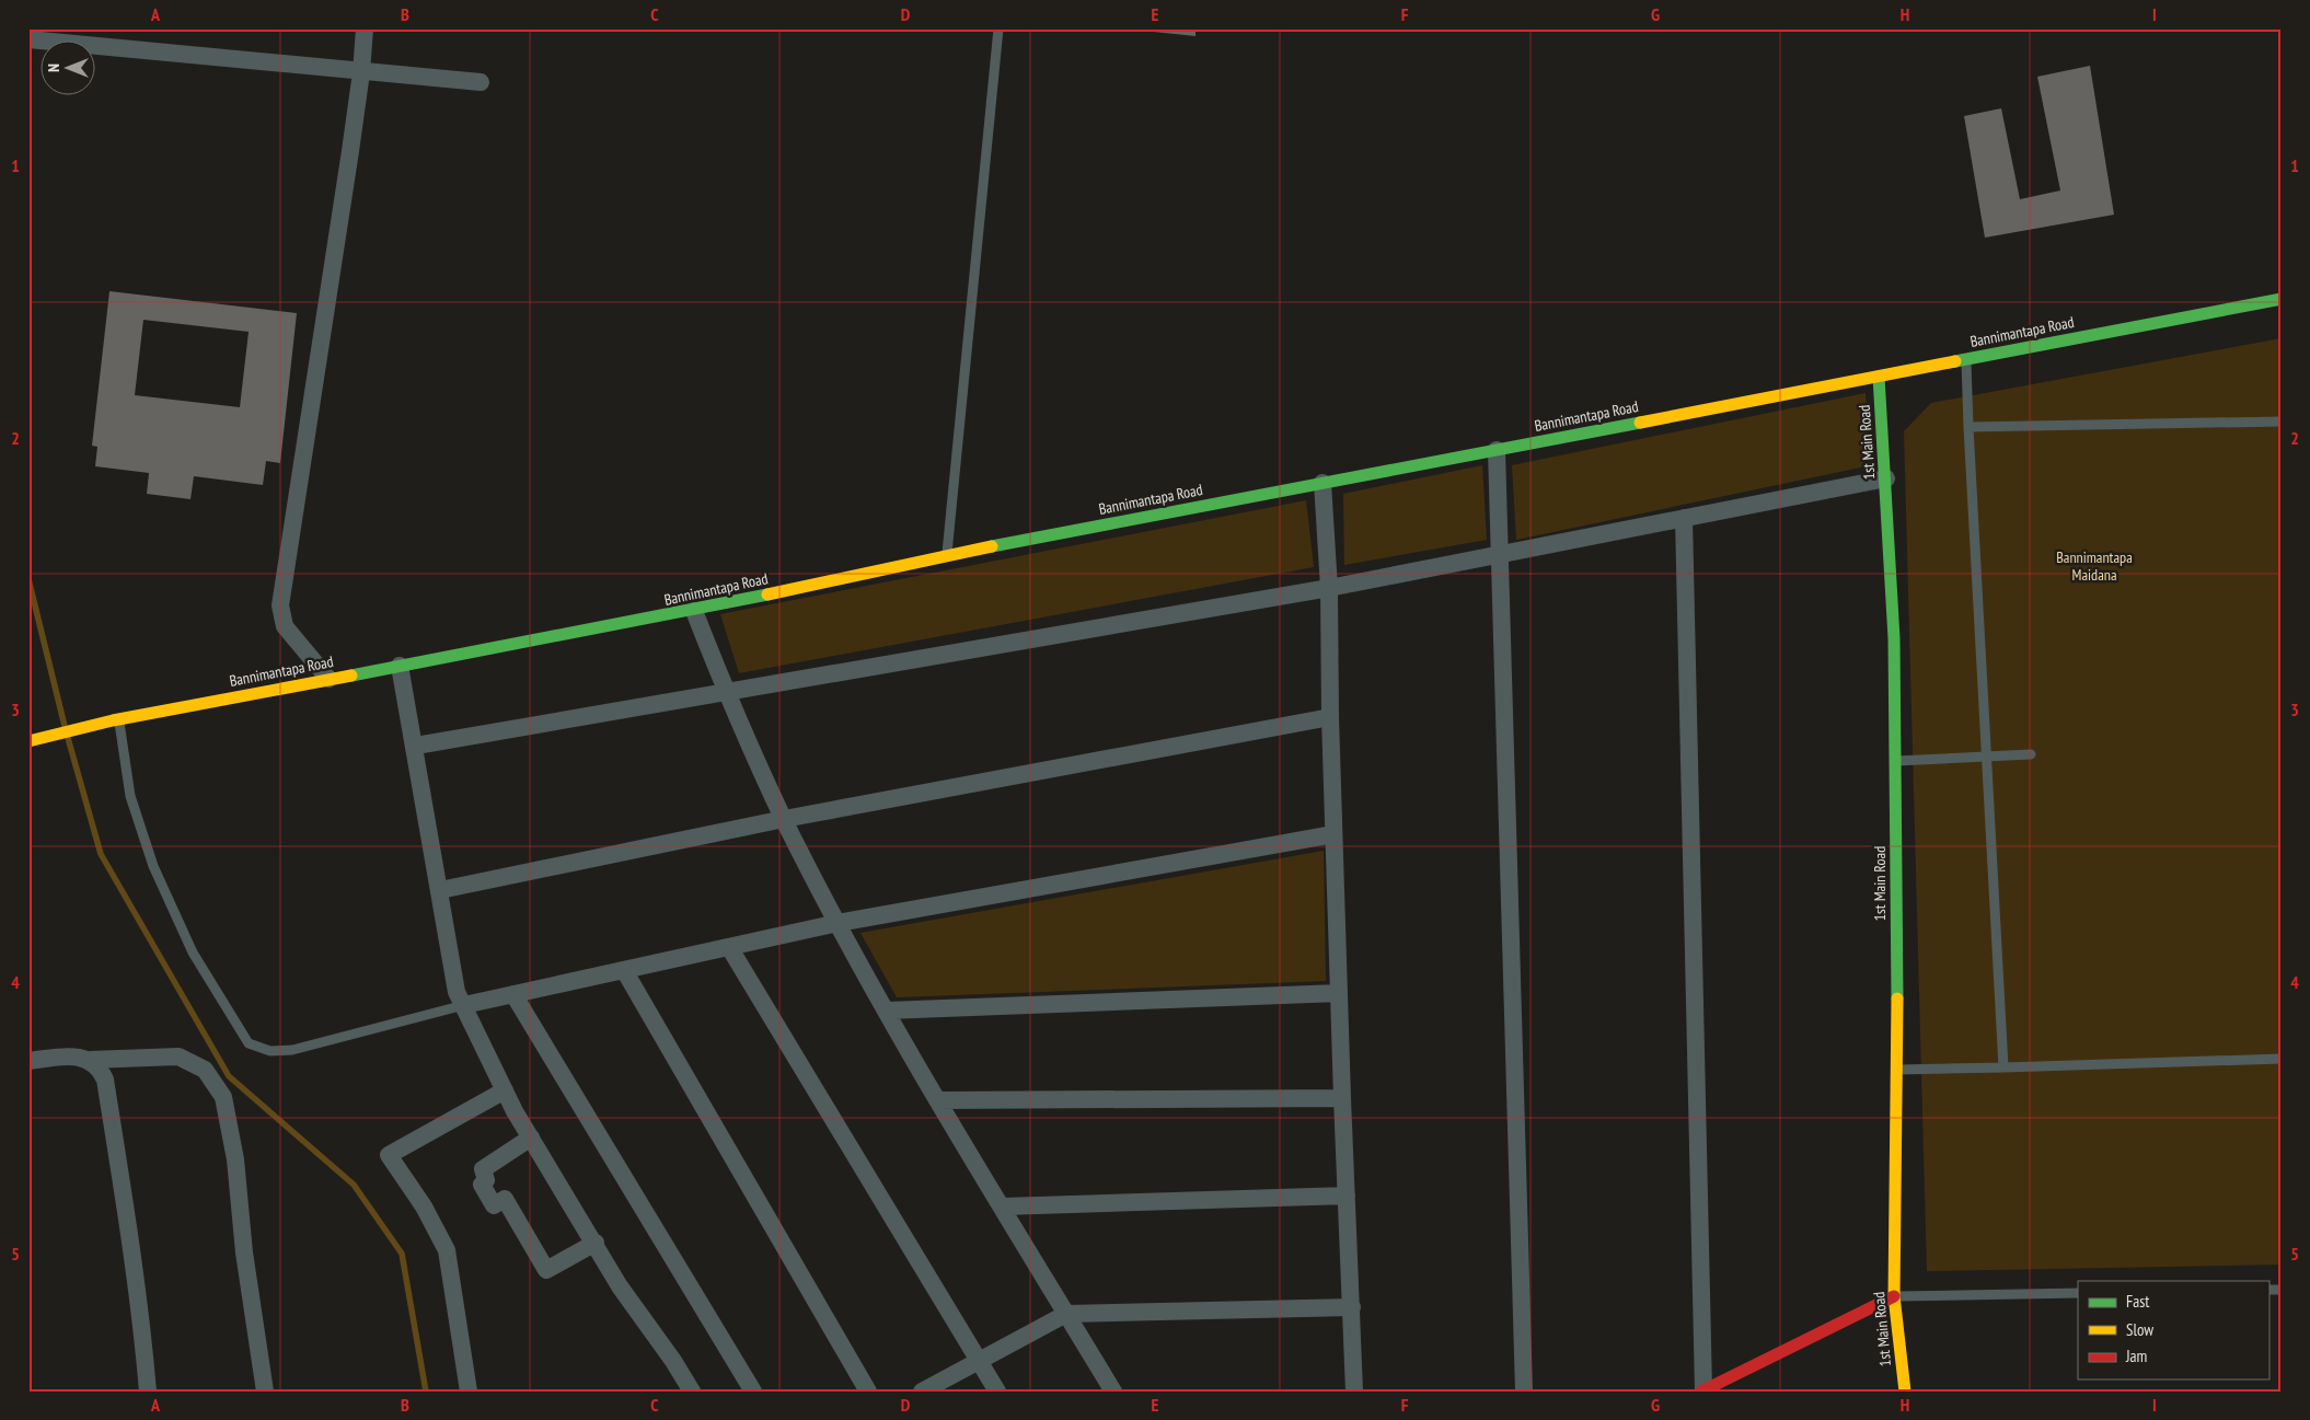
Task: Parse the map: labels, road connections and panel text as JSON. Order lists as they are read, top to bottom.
{
  "streets": {
    "main road": ["Bannimantapa Road", "1st Main Road"]
  },
  "crossings": [
    ["Bannimantapa Road", "1st Main Road"]
  ],
  "parks": ["Bannimantapa Maidana"],
  "legend": ["Fast", "Slow", "Jam"],
  "north": "left",
  "grid": {
    "columns": [
      "A",
      "B",
      "C",
      "D",
      "E",
      "F",
      "G",
      "H",
      "I"
    ],
    "rows": [
      "1",
      "2",
      "3",
      "4",
      "5"
    ]
  }
}
